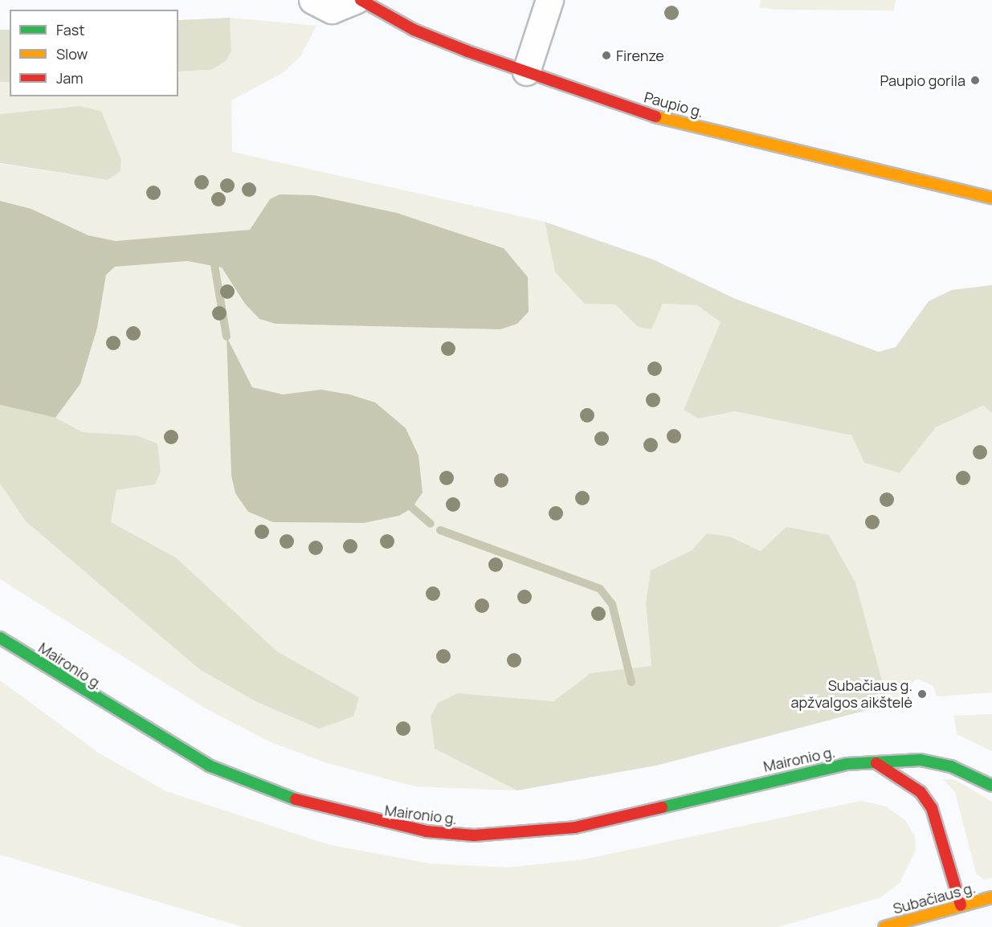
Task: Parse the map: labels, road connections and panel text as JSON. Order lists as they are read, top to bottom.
{
  "streets": {
    "main road": ["Paupio g.", "Maironio g.", "Subačiaus g."]
  },
  "places": ["Firenze", "Paupio gorila", "Subačiaus g. apžvalgos aikštelė"],
  "legend": ["Fast", "Slow", "Jam"]
}
